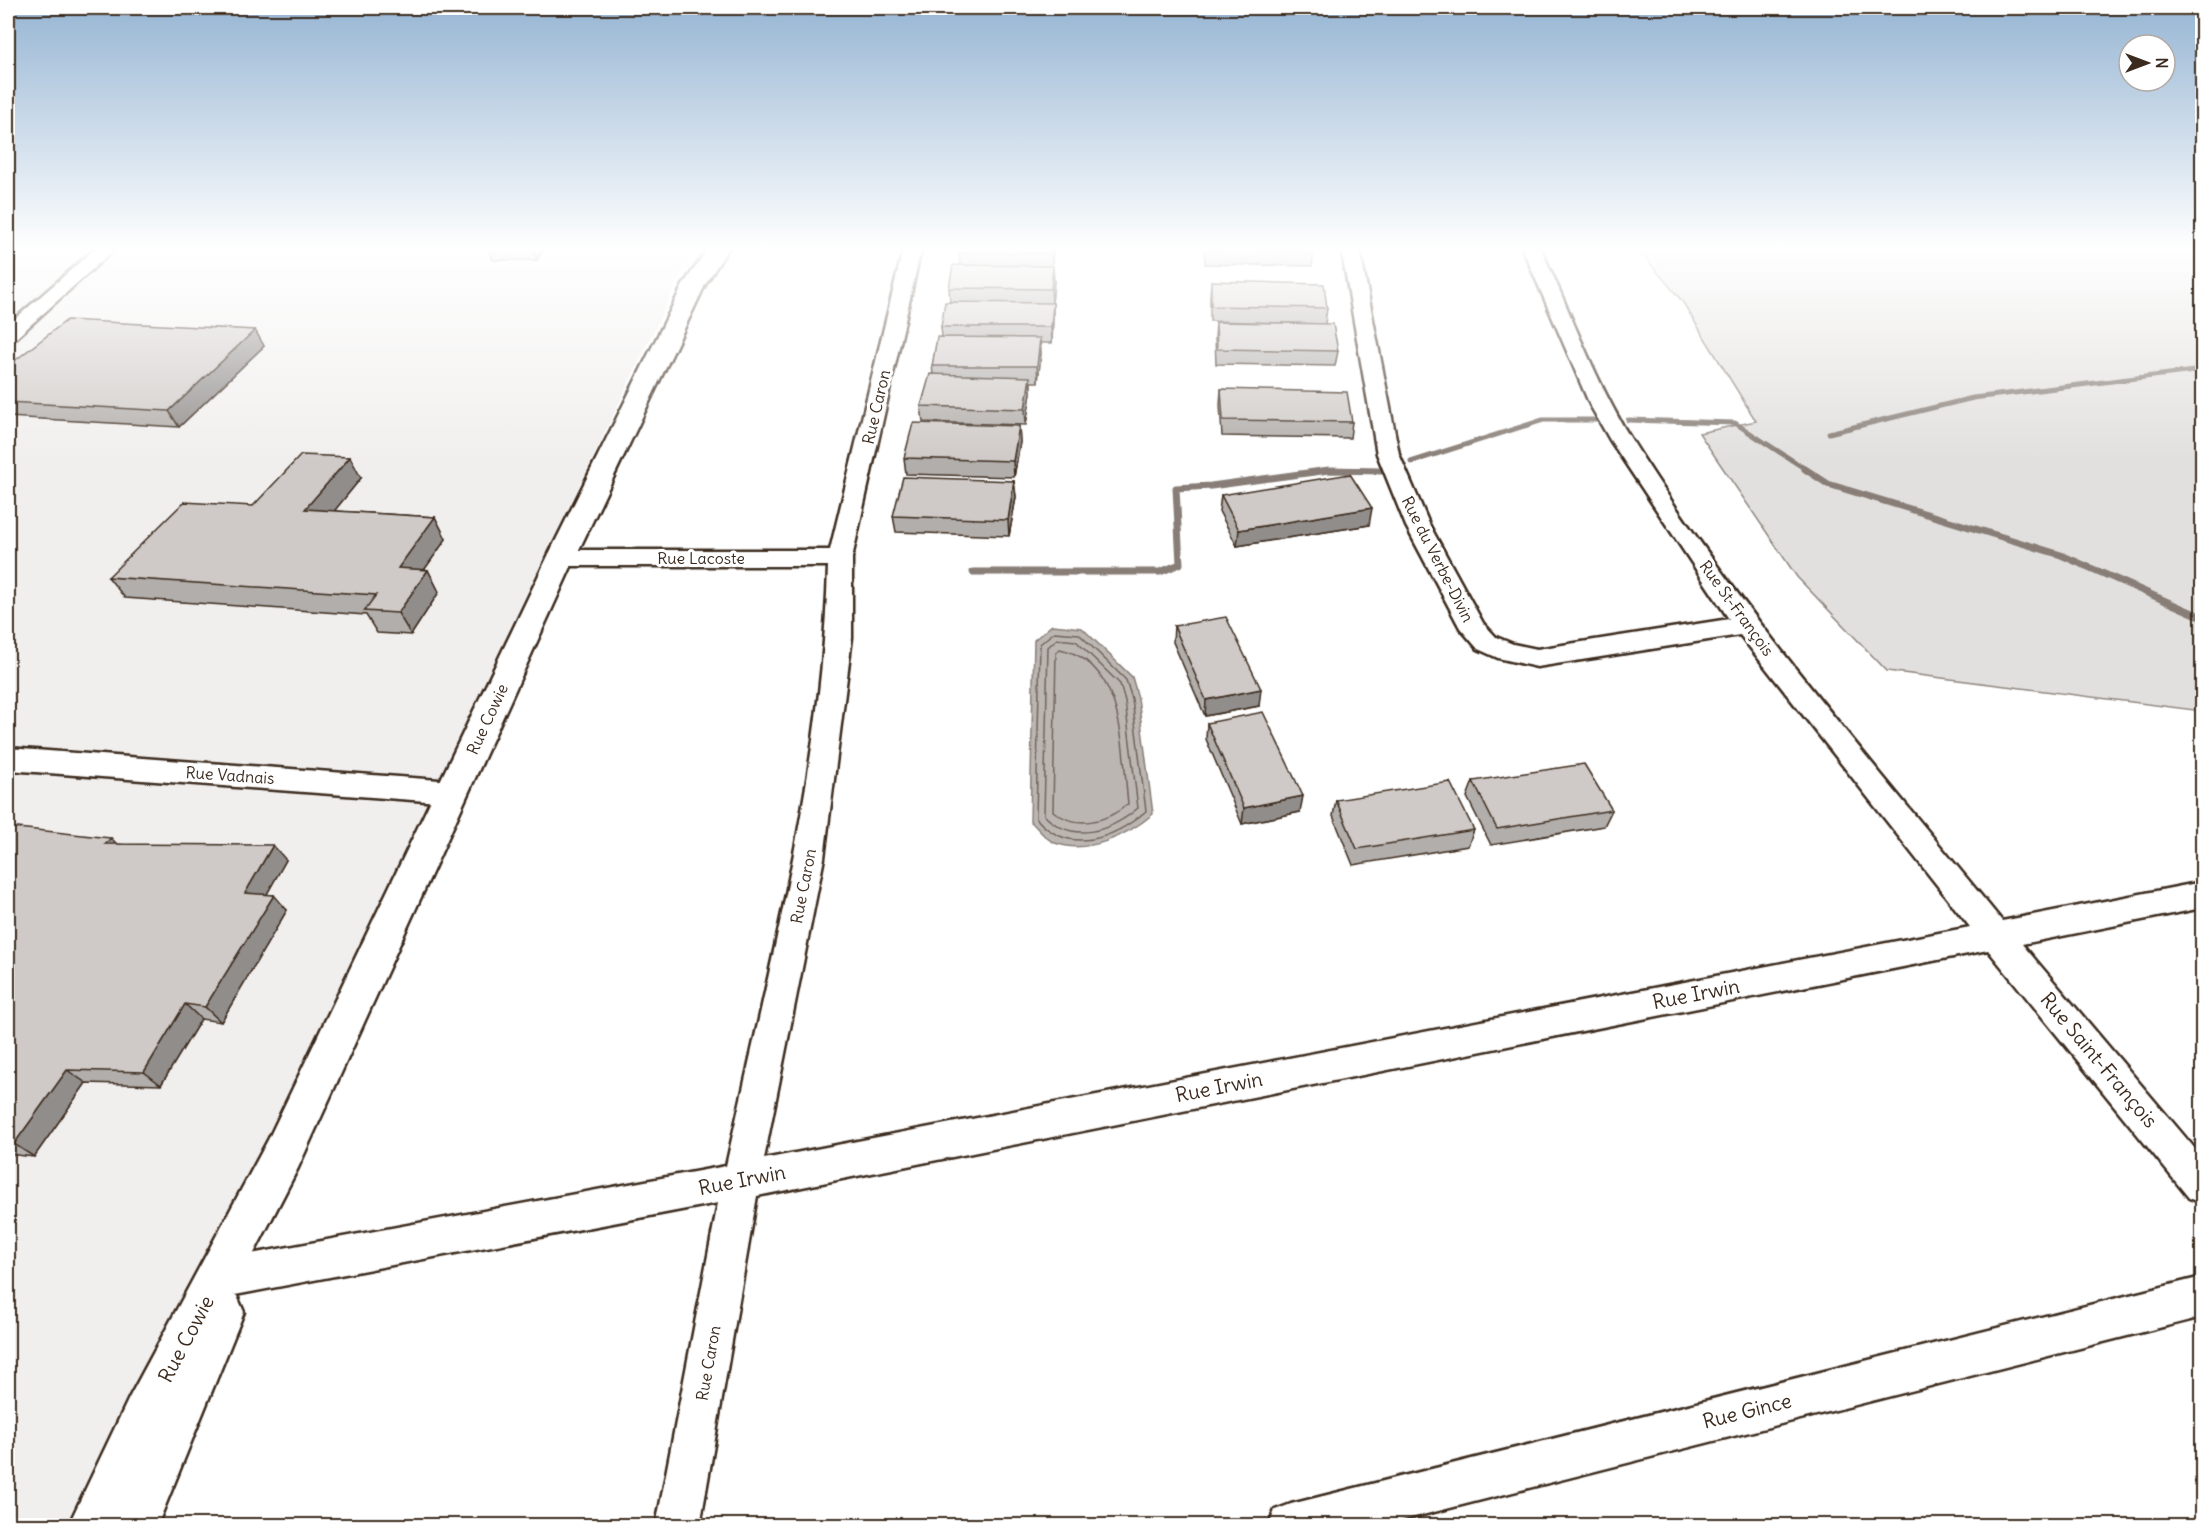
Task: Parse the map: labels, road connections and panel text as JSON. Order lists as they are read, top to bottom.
{
  "streets": {
    "main road": ["Rue Cowie"],
    "street": [
      "Rue Caron",
      "Rue Lacoste",
      "Rue du Verbe-Divin",
      "Rue St-François",
      "Rue Vadnais",
      "Rue Irwin",
      "Rue Saint-François",
      "Rue Gince"
    ]
  },
  "crossings": [
    ["Rue Caron", "Rue Lacoste"],
    ["Rue Caron", "Rue Irwin"],
    ["Rue Lacoste", "Rue Cowie"],
    ["Rue du Verbe-Divin", "Rue St-François"],
    ["Rue St-François", "Rue Irwin"],
    ["Rue St-François", "Rue Saint-François"],
    ["Rue Cowie", "Rue Vadnais"],
    ["Rue Cowie", "Rue Irwin"],
    ["Rue Irwin", "Rue Saint-François"]
  ],
  "north": "right"
}
